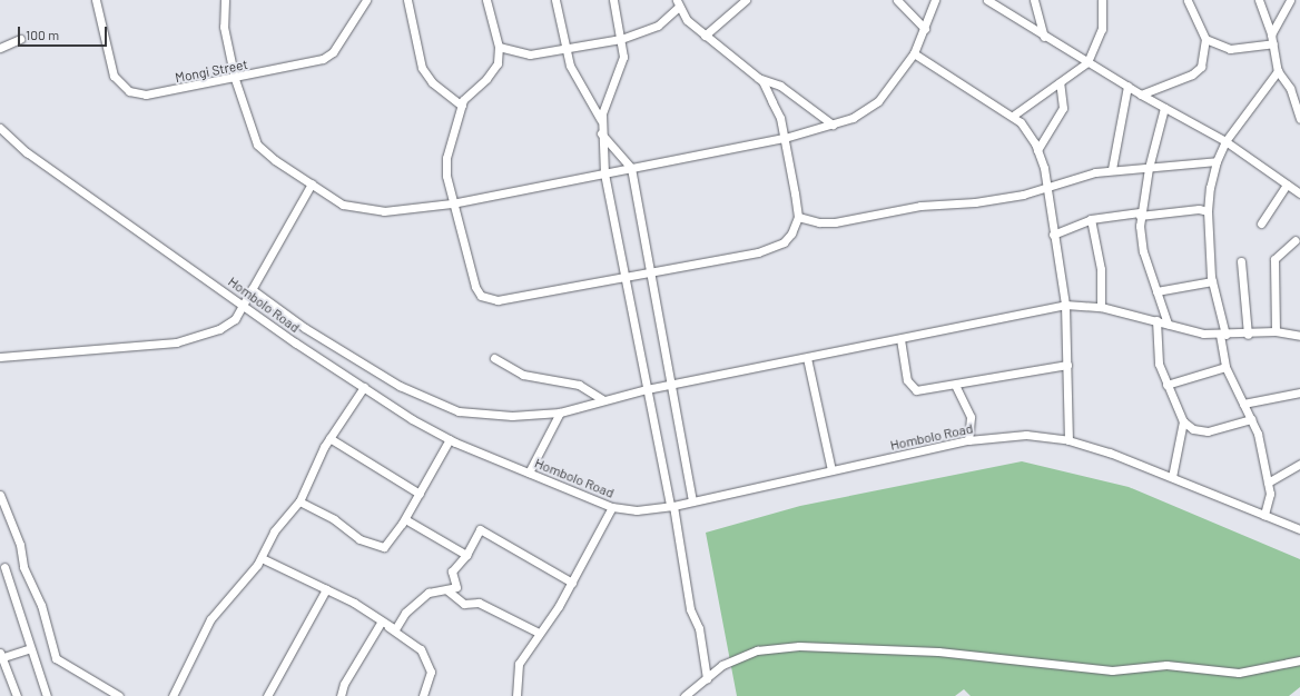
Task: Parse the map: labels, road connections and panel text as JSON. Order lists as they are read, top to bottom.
{
  "streets": {
    "street": ["Mongi Street", "Hombolo Road"]
  },
  "scale_bar": "100 m"
}
